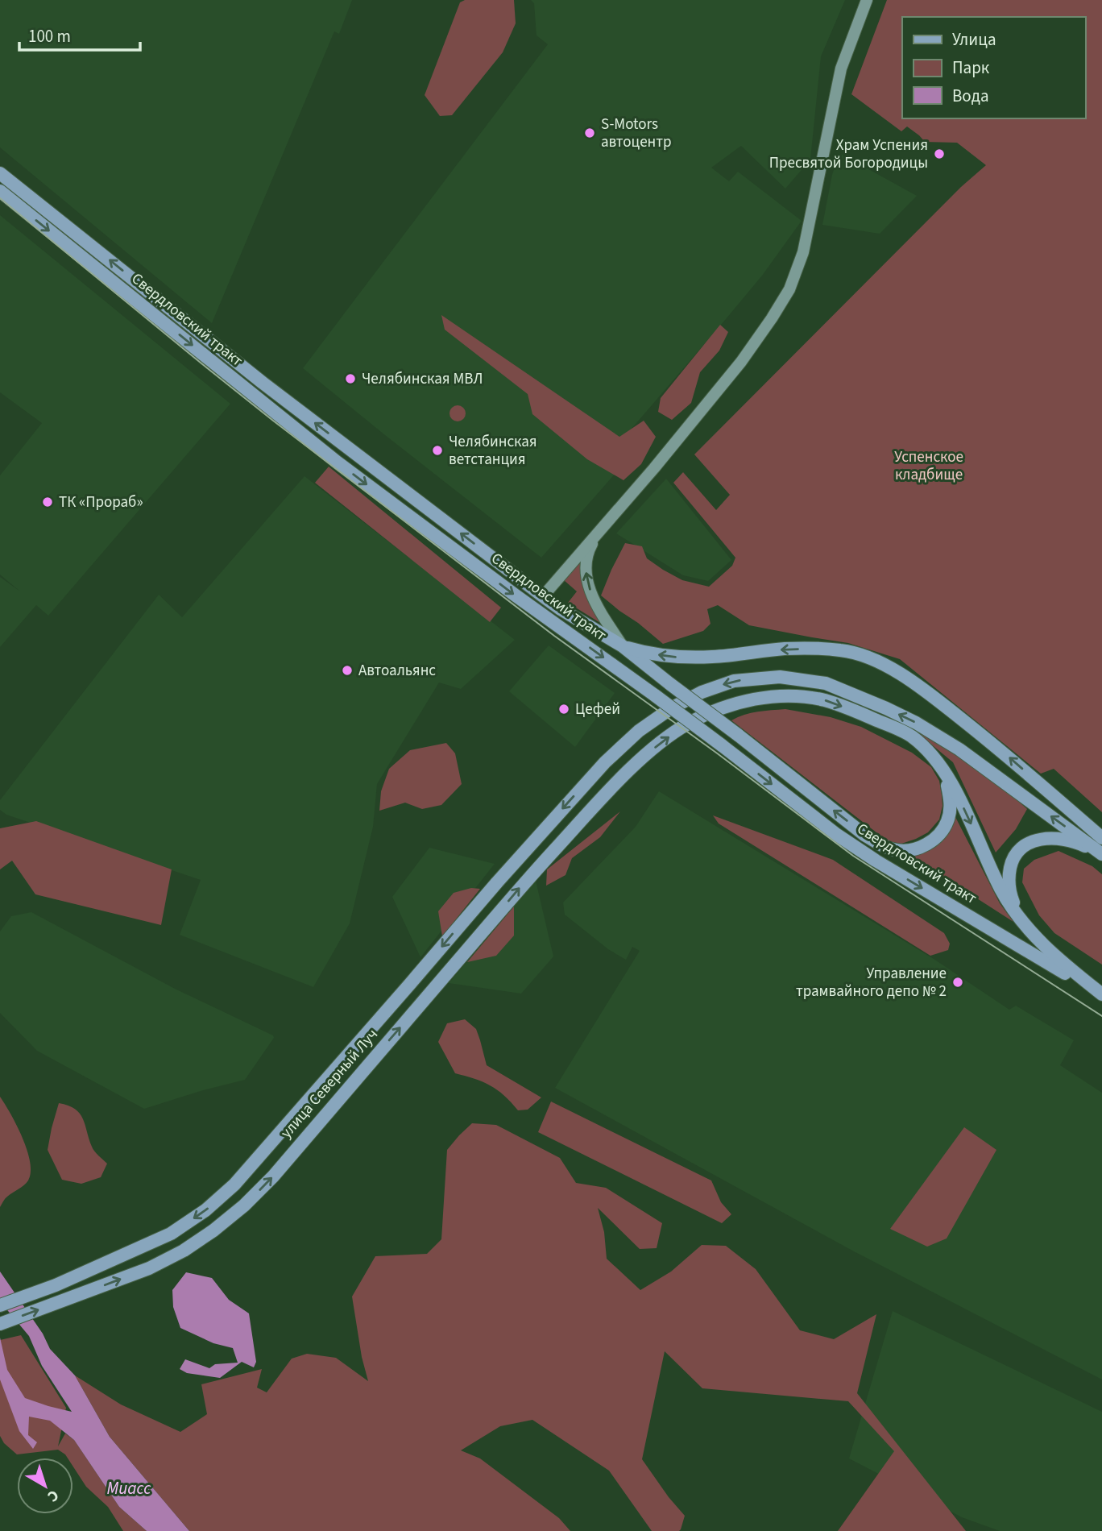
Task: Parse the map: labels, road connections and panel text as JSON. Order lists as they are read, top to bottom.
{
  "streets": {
    "main road": ["Свердловский тракт", "улица Северный Луч"]
  },
  "crossings": [
    ["Свердловский тракт", "улица Северный Луч"]
  ],
  "water": ["Миасс"],
  "parks": ["Успенское кладбище"],
  "places": [
    "S-Motors автоцентр",
    "Храм Успения Пресвятой Богородицы",
    "Челябинская МВЛ",
    "Челябинская ветстанция",
    "ТК «Прораб»",
    "Автоальянс",
    "Цефей",
    "Управление трамвайного депо № 2"
  ],
  "legend": ["Улица", "Парк", "Вода"],
  "scale_bar": "100 m",
  "north": "bottom right"
}
